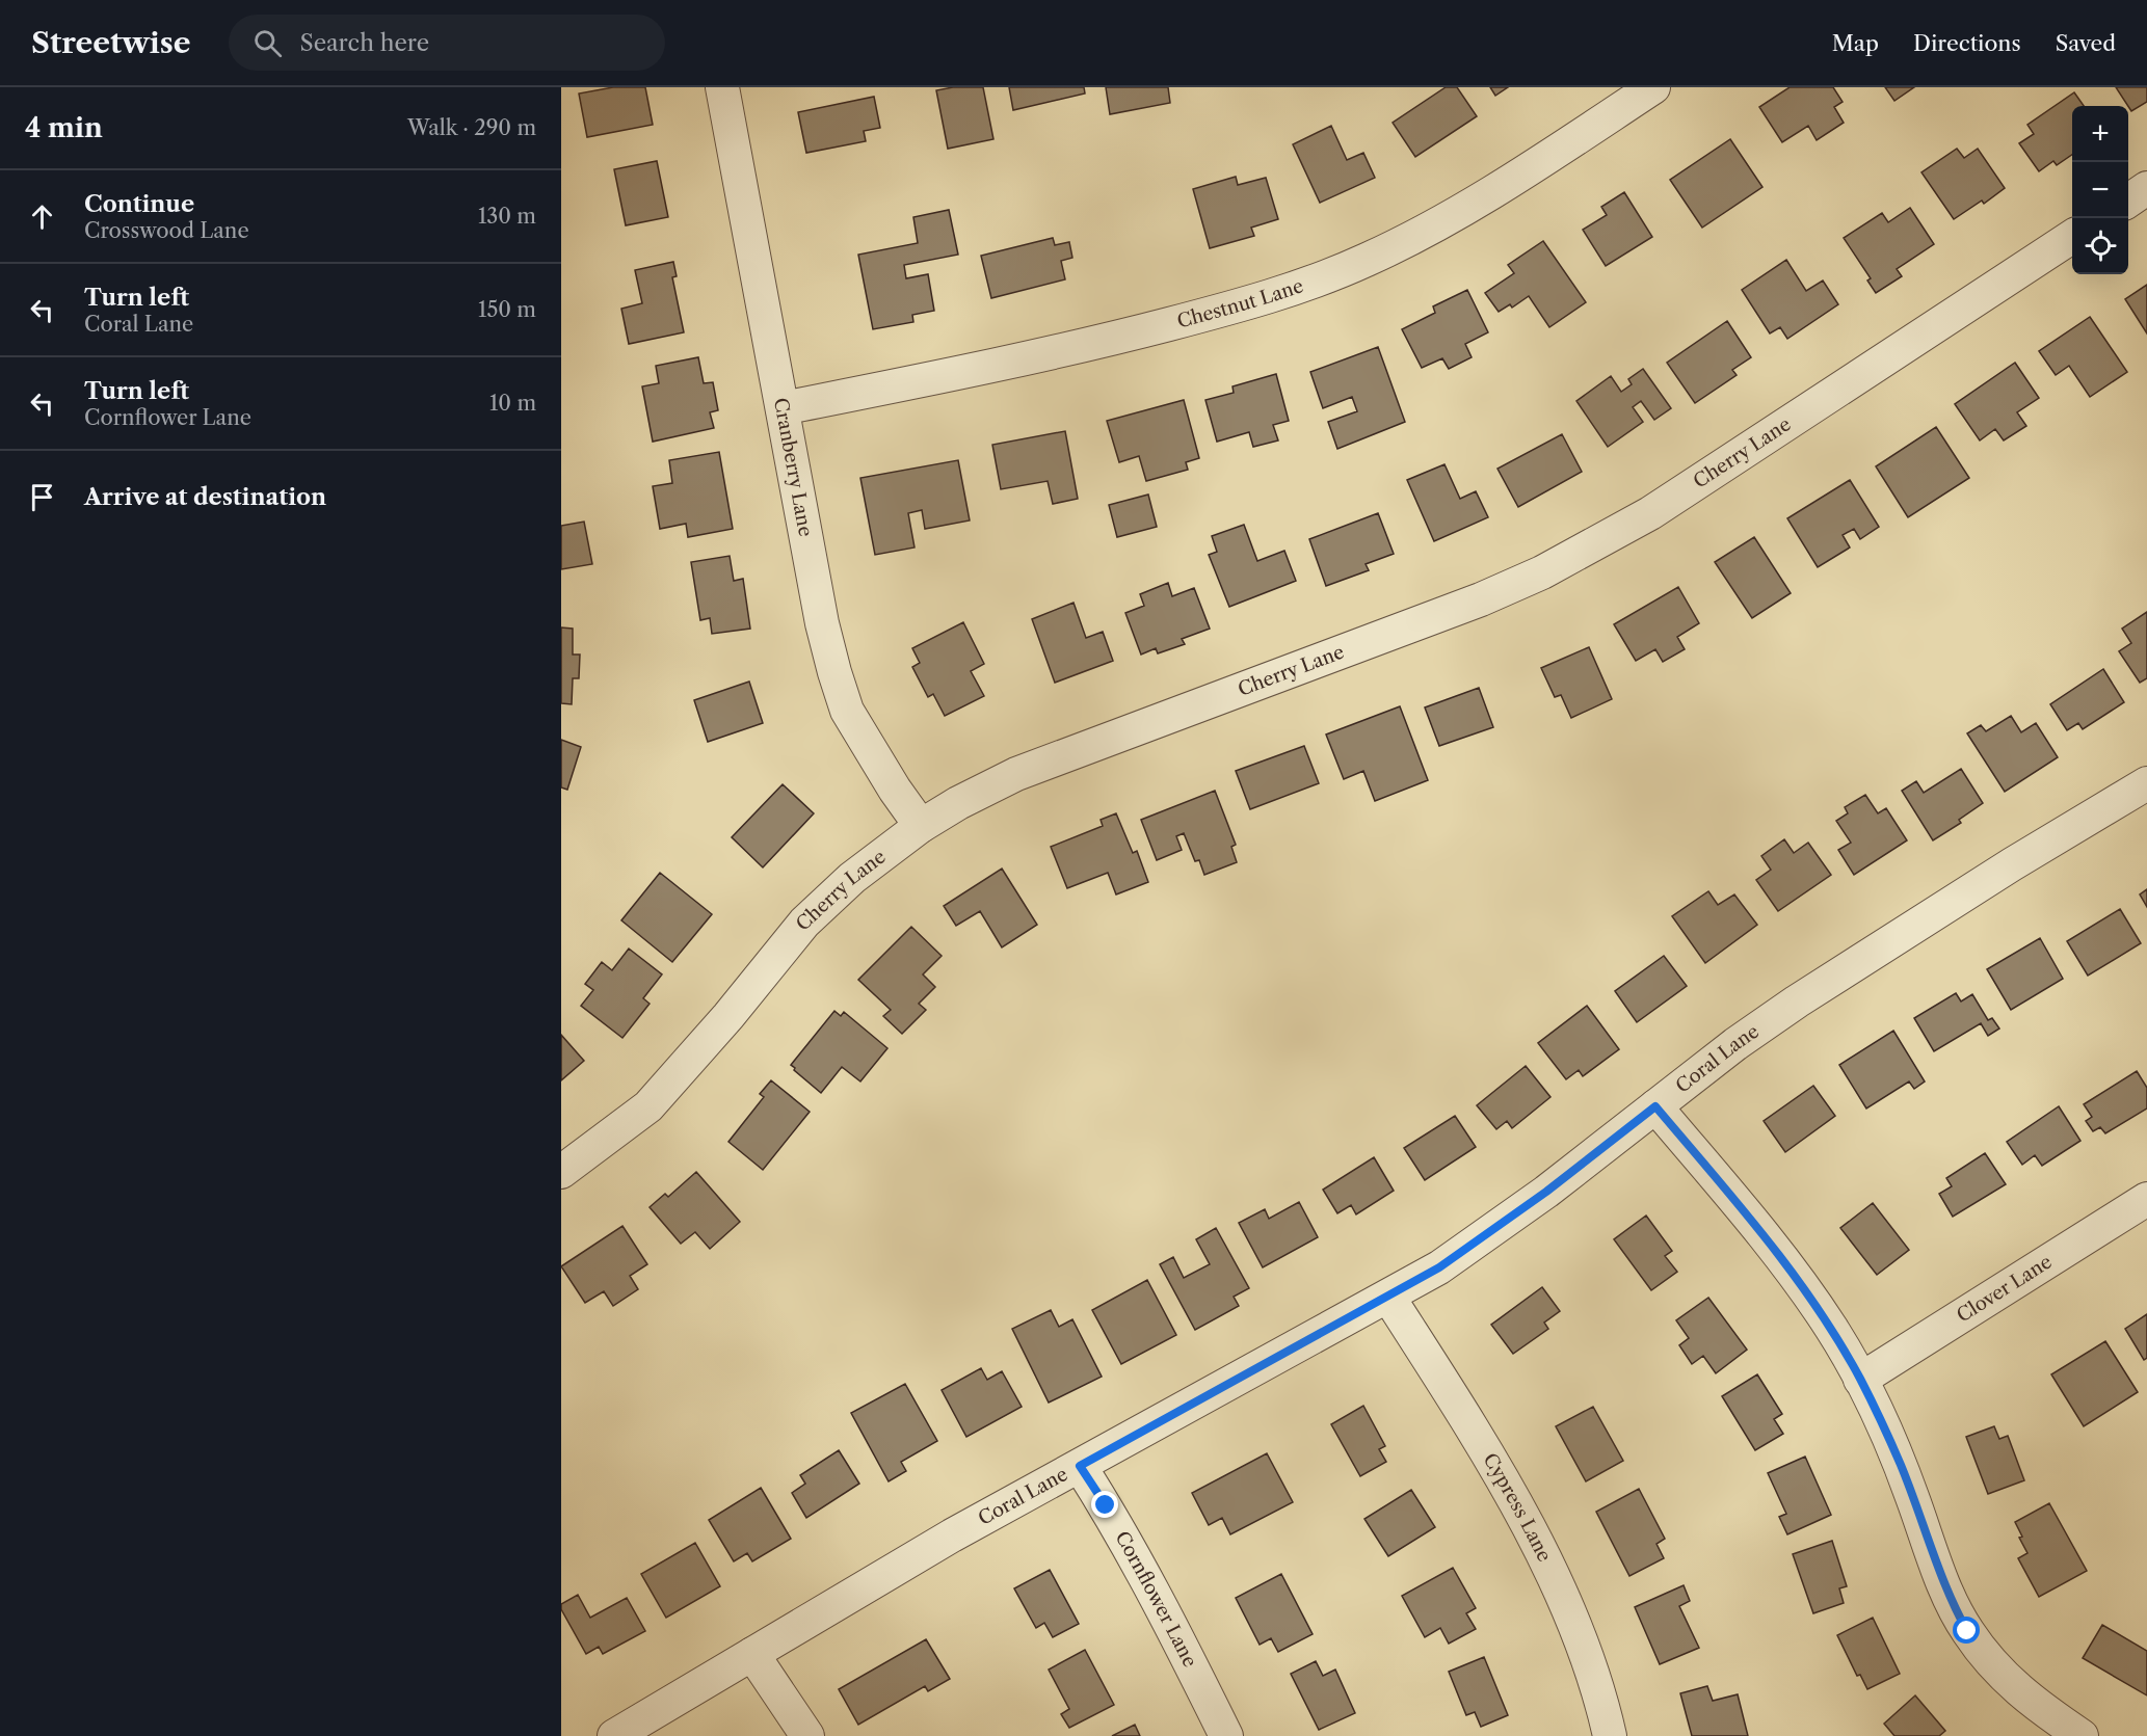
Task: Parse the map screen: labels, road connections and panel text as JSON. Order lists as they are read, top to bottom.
{
  "streets": {
    "street": [
      "Chestnut Lane",
      "Cherry Lane",
      "Cranberry Lane",
      "Coral Lane",
      "Clover Lane",
      "Cypress Lane",
      "Cornflower Lane"
    ]
  },
  "crossings": [
    ["Chestnut Lane", "Cranberry Lane"],
    ["Cherry Lane", "Cranberry Lane"],
    ["Coral Lane", "Cypress Lane"],
    ["Coral Lane", "Cornflower Lane"]
  ],
  "page": {
    "header": "Streetwise",
    "search": "Search here",
    "nav": ["Map", "Directions", "Saved"],
    "heading": ["4 min", "Walk · 290 m"],
    "map_buttons": ["+", "−"],
    "list": [
      ["Continue", "Crosswood Lane", "130 m"],
      ["Turn left", "Coral Lane", "150 m"],
      ["Turn left", "Cornflower Lane", "10 m"],
      "Arrive at destination"
    ]
  }
}
